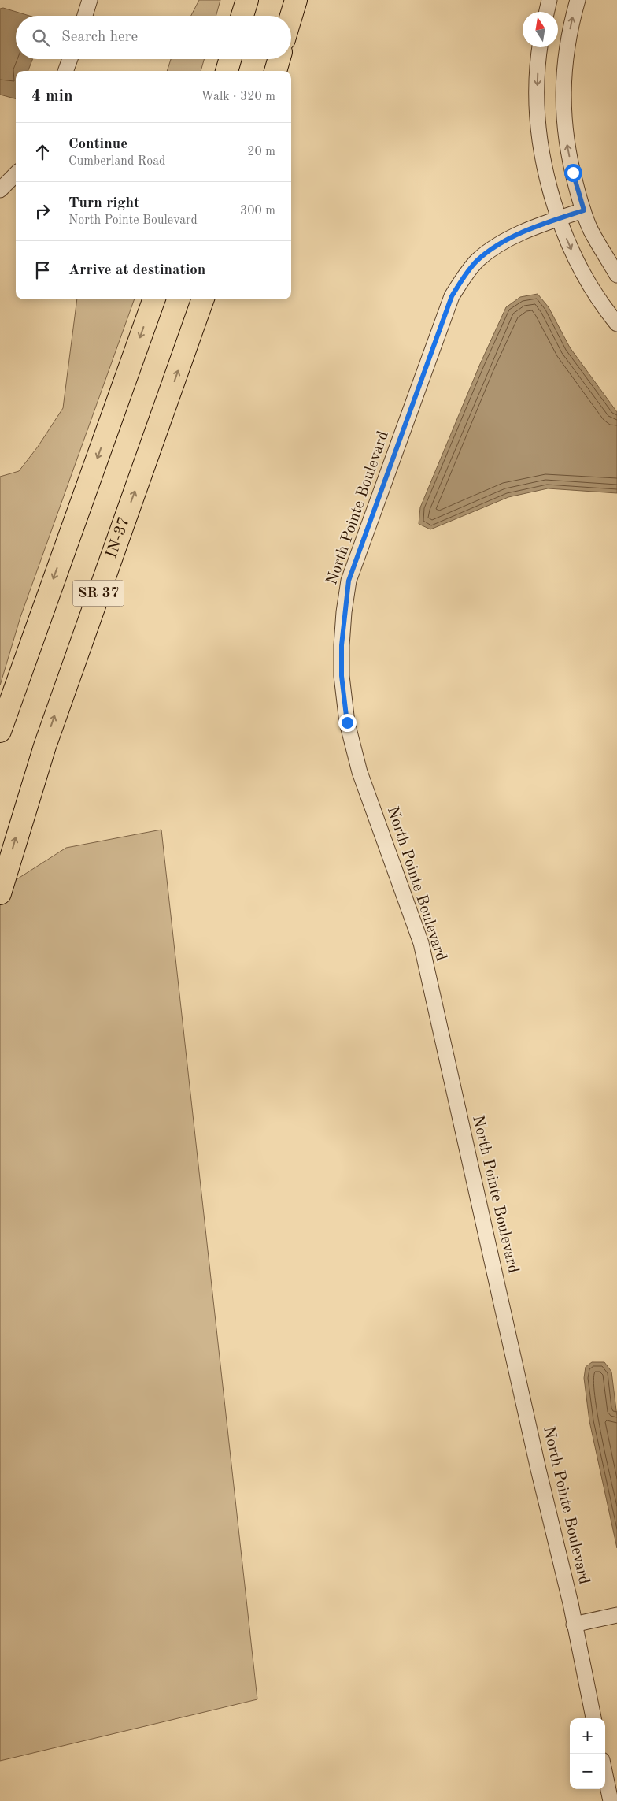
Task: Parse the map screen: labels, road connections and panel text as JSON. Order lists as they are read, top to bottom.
{
  "streets": {
    "highway": ["IN-37", "SR 37"],
    "street": ["North Pointe Boulevard"]
  },
  "north": "top",
  "page": {
    "search": "Search here",
    "heading": ["4 min", "Walk · 320 m"],
    "list": [
      ["Continue", "Cumberland Road", "20 m"],
      ["Turn right", "North Pointe Boulevard", "300 m"],
      "Arrive at destination"
    ],
    "map_buttons": ["+", "−"]
  }
}
